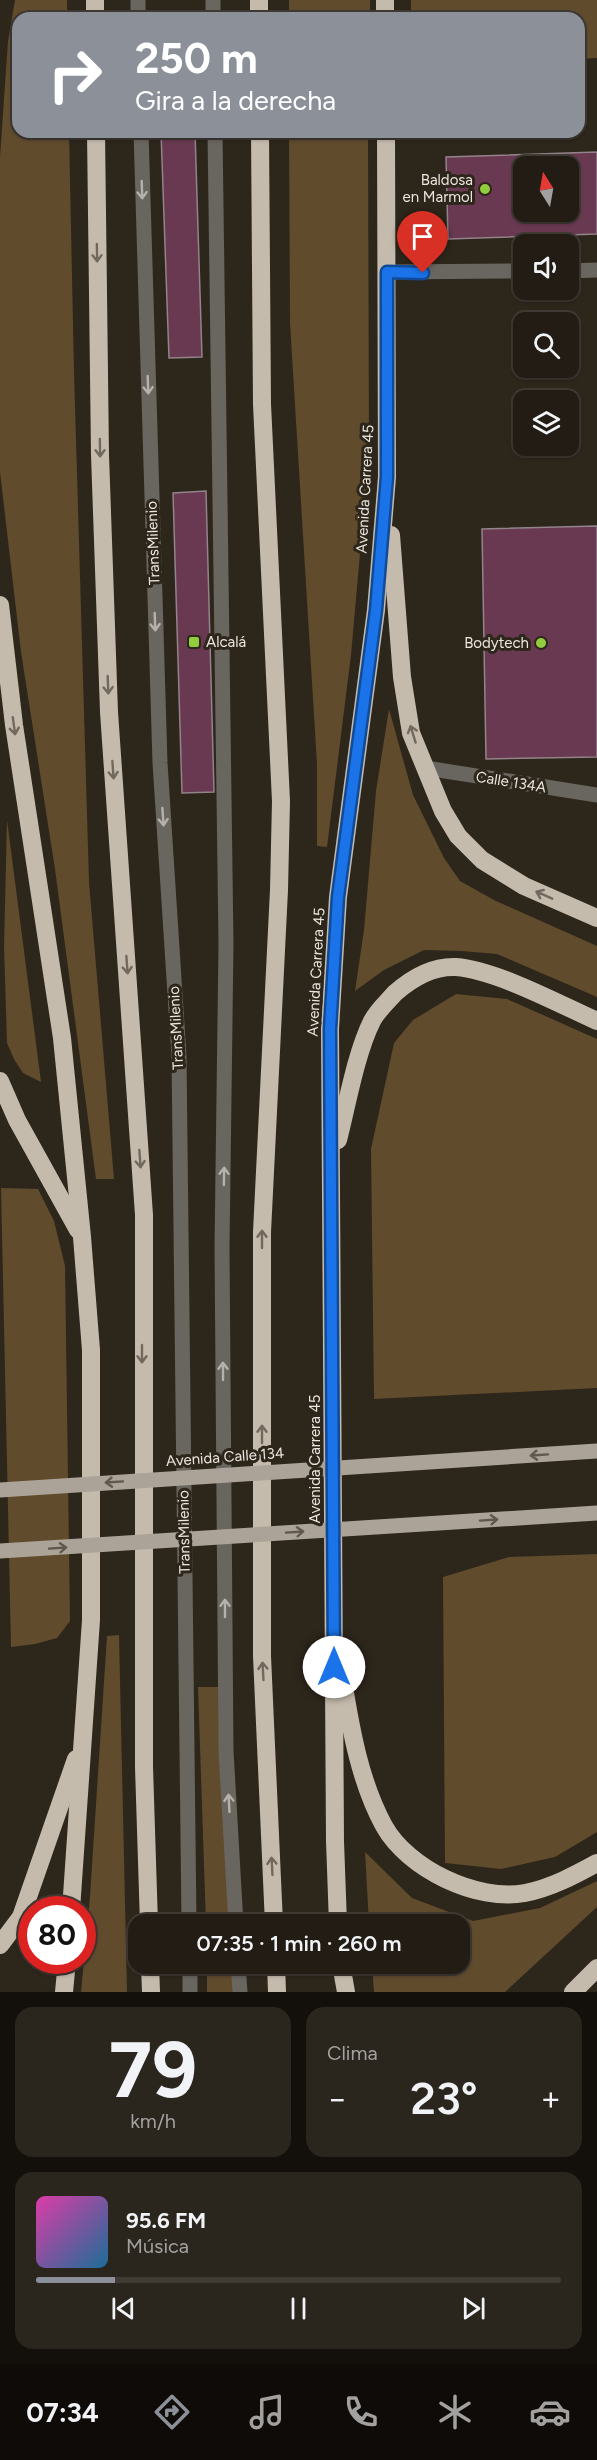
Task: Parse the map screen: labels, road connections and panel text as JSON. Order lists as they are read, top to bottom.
{
  "streets": {
    "highway": ["Avenida Carrera 45"],
    "main road": ["Avenida Calle 134"],
    "street": ["TransMilenio", "Calle 134A"]
  },
  "places": {
    "other": ["Baldosa en Marmol", "Bodytech"],
    "transit": ["Alcalá"]
  },
  "north": "top",
  "page": {
    "turn": ["250 m", "Gira a la derecha"],
    "limit": "80",
    "trip": "07:35 · 1 min · 260 m",
    "tile": [
      ["79", "km/h"],
      "Clima"
    ],
    "heat": ["−", "23°", "+"],
    "song": ["95.6 FM", "Música"],
    "tabs": "07:34"
  }
}
